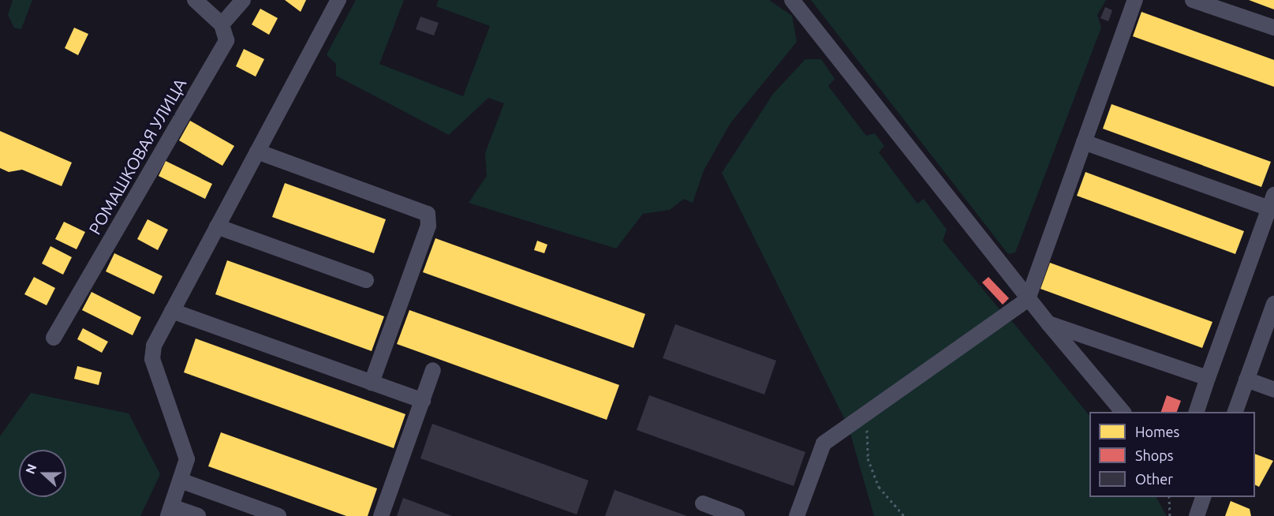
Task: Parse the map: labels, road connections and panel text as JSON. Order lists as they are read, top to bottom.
{
  "streets": {
    "street": ["РОМАШКОВАЯ УЛИЦА"]
  },
  "legend": ["Homes", "Shops", "Other"],
  "north": "left"
}
